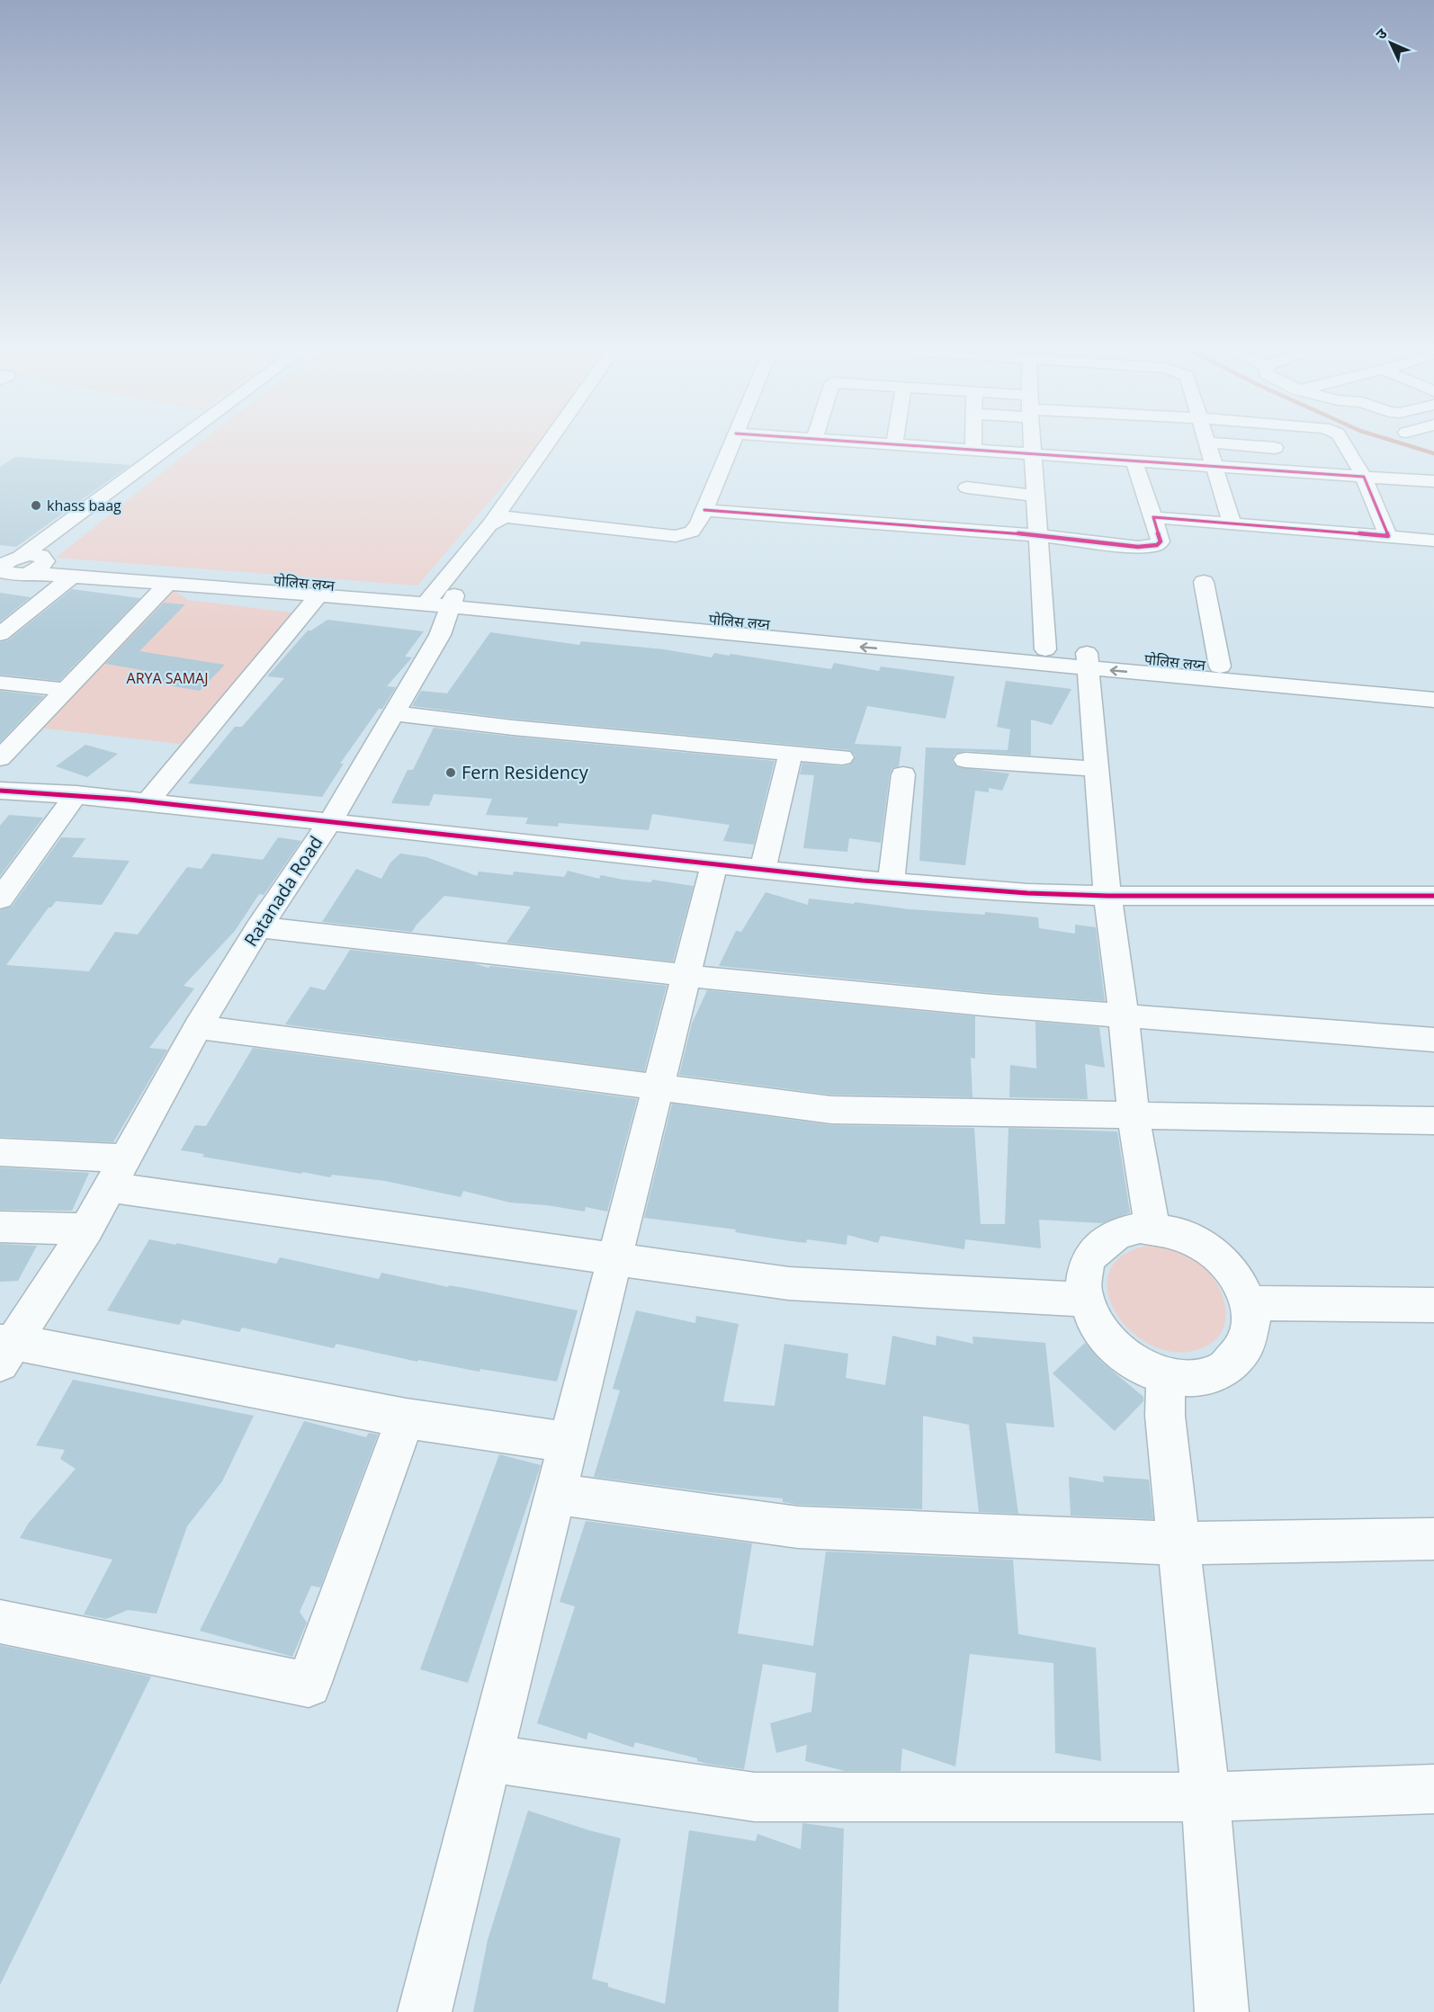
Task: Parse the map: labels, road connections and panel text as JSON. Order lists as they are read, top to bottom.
{
  "streets": {
    "street": ["पोलिस लय्न", "Ratanada Road"]
  },
  "crossings": [
    ["पोलिस लय्न", "Ratanada Road"]
  ],
  "parks": ["ARYA SAMAJ"],
  "places": ["khass baag", "Fern Residency"],
  "north": "top left"
}
